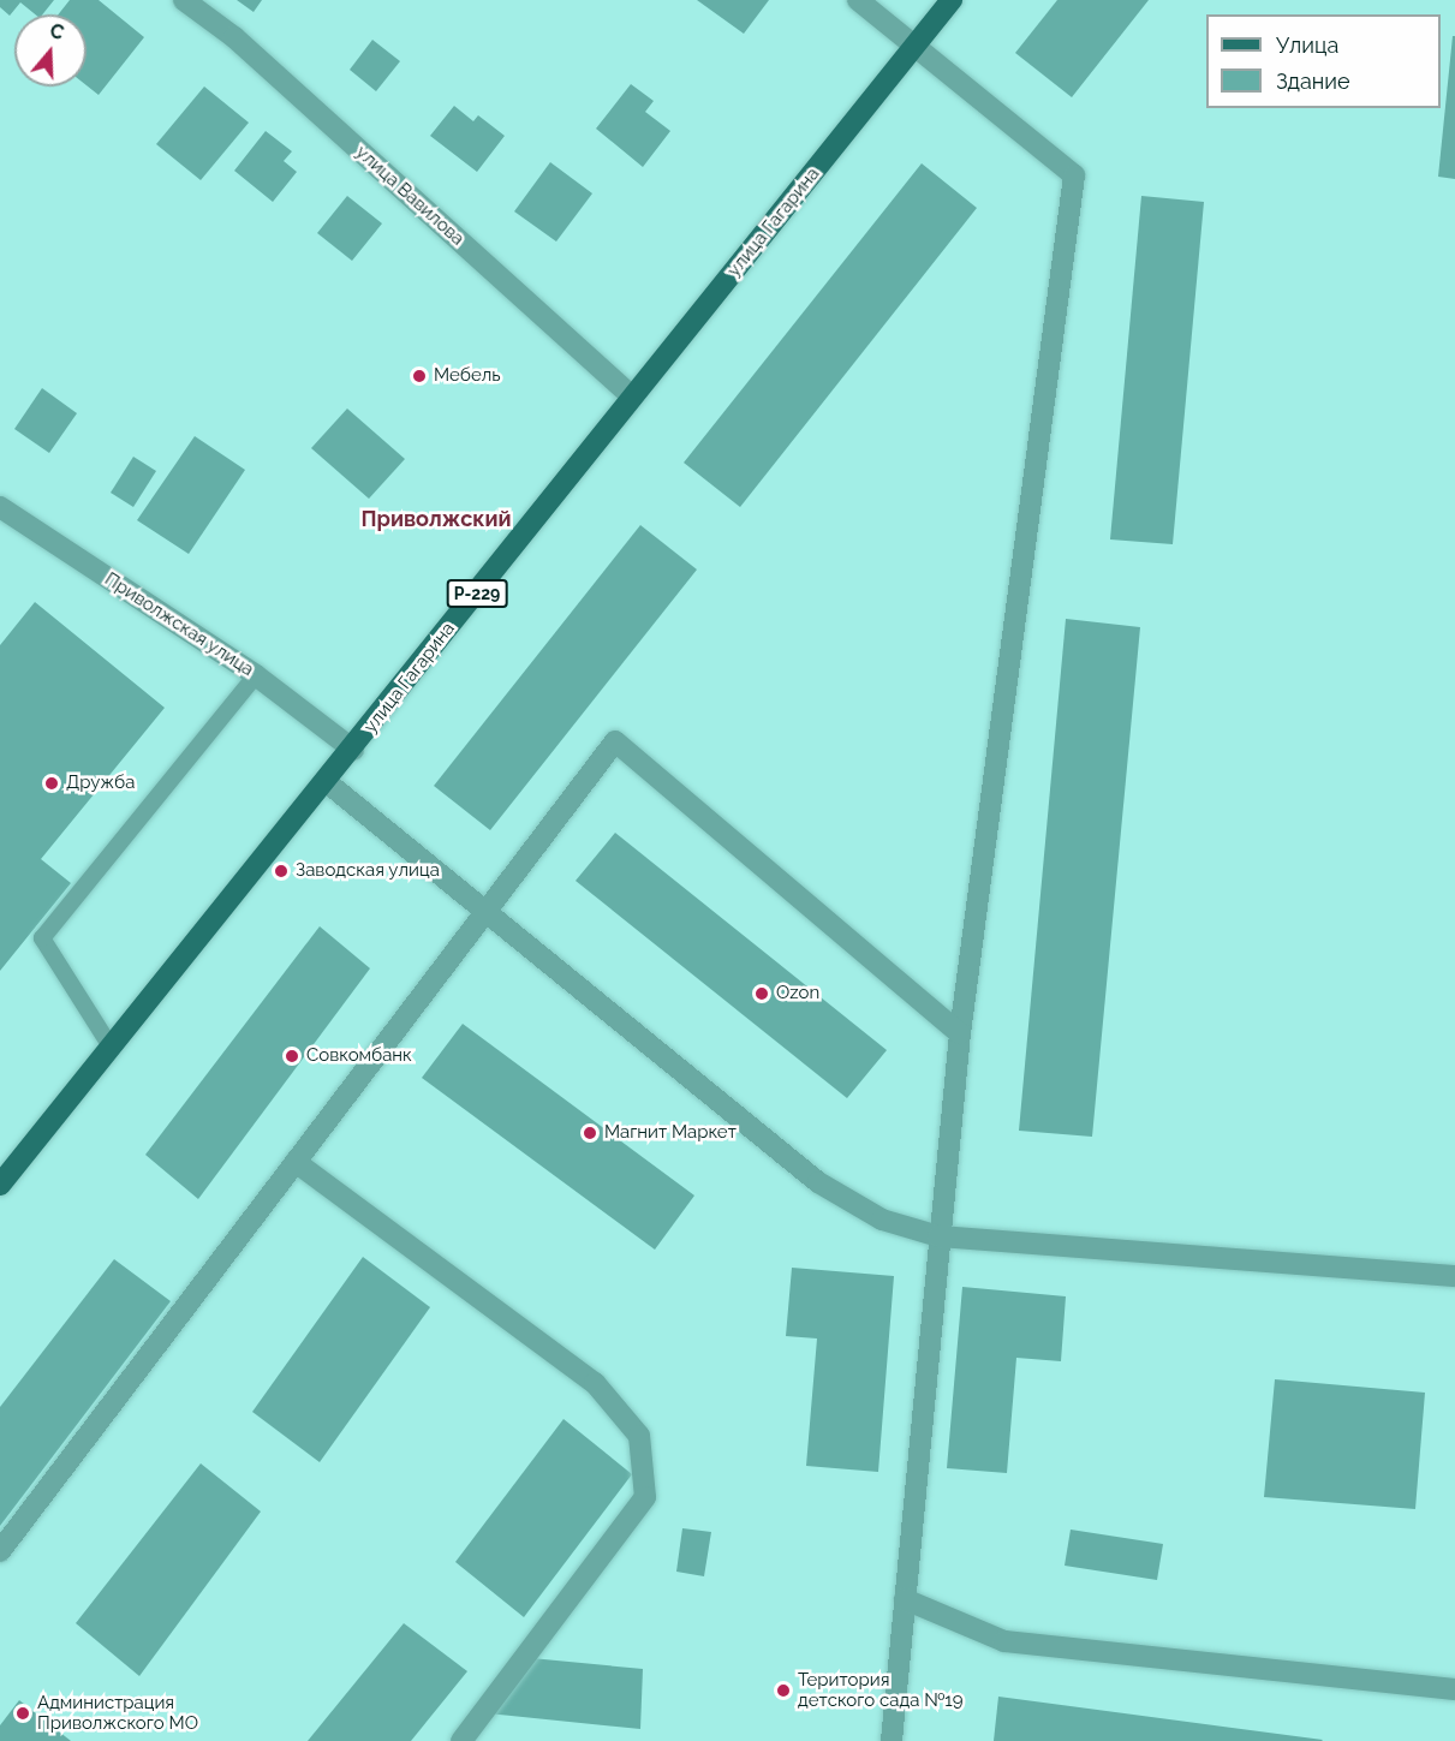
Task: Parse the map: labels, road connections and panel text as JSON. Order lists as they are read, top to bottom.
{
  "streets": {
    "main road": ["улица Гагарина", "Р-229"],
    "street": ["улица Вавилова", "Приволжская улица"]
  },
  "crossings": [
    ["улица Вавилова", "улица Гагарина"],
    ["улица Гагарина", "Приволжская улица"]
  ],
  "districts": ["Приволжский"],
  "places": [
    "Мебель",
    "Дружба",
    "Заводская улица",
    "Ozon",
    "Совкомбанк",
    "Магнит Маркет",
    "Територия детского сада №19",
    "Администрация Приволжского МО"
  ],
  "legend": ["Улица", "Здание"],
  "north": "top"
}
